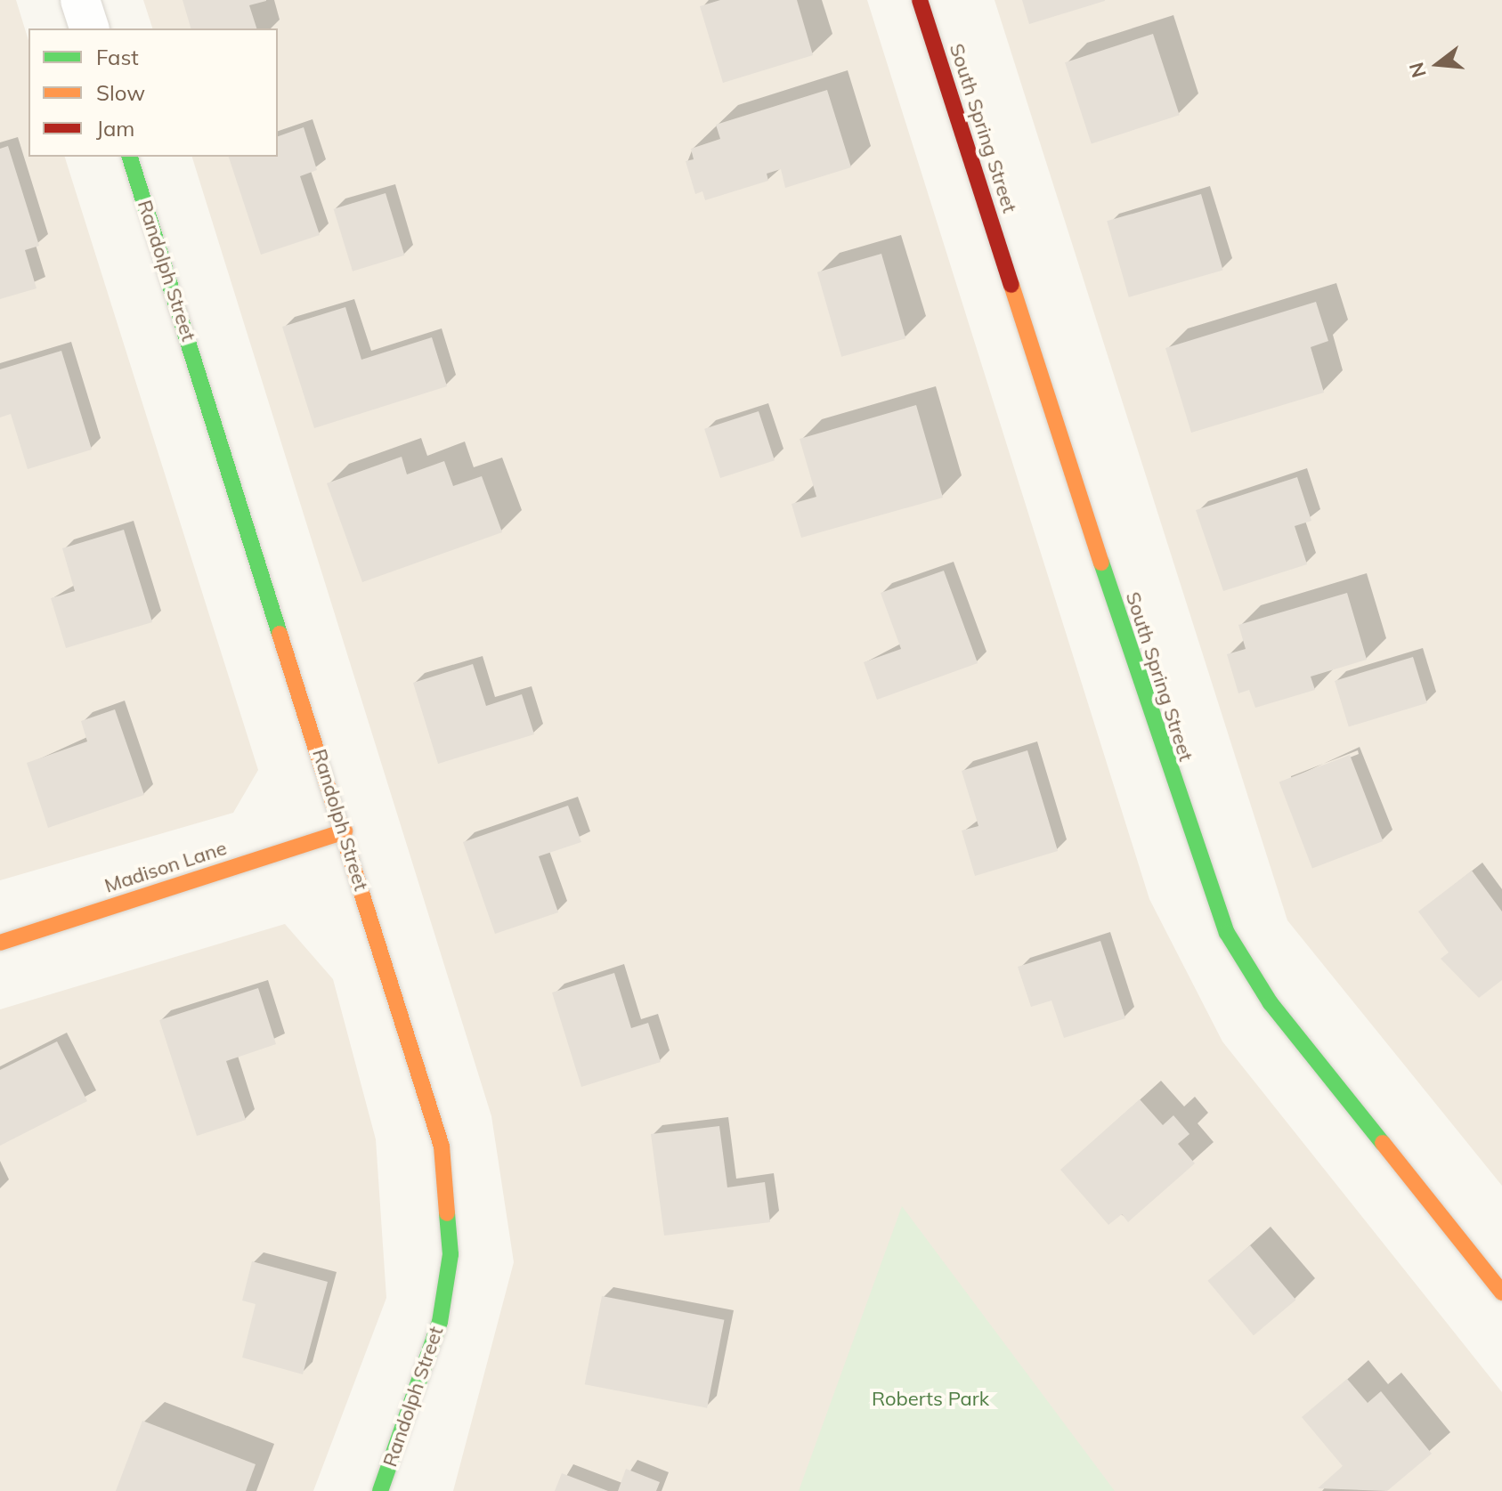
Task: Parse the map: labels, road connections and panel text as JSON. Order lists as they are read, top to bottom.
{
  "streets": {
    "street": ["South Spring Street", "Randolph Street", "Madison Lane"]
  },
  "crossings": [
    ["Randolph Street", "Madison Lane"]
  ],
  "parks": ["Roberts Park"],
  "legend": ["Fast", "Slow", "Jam"],
  "north": "left"
}
